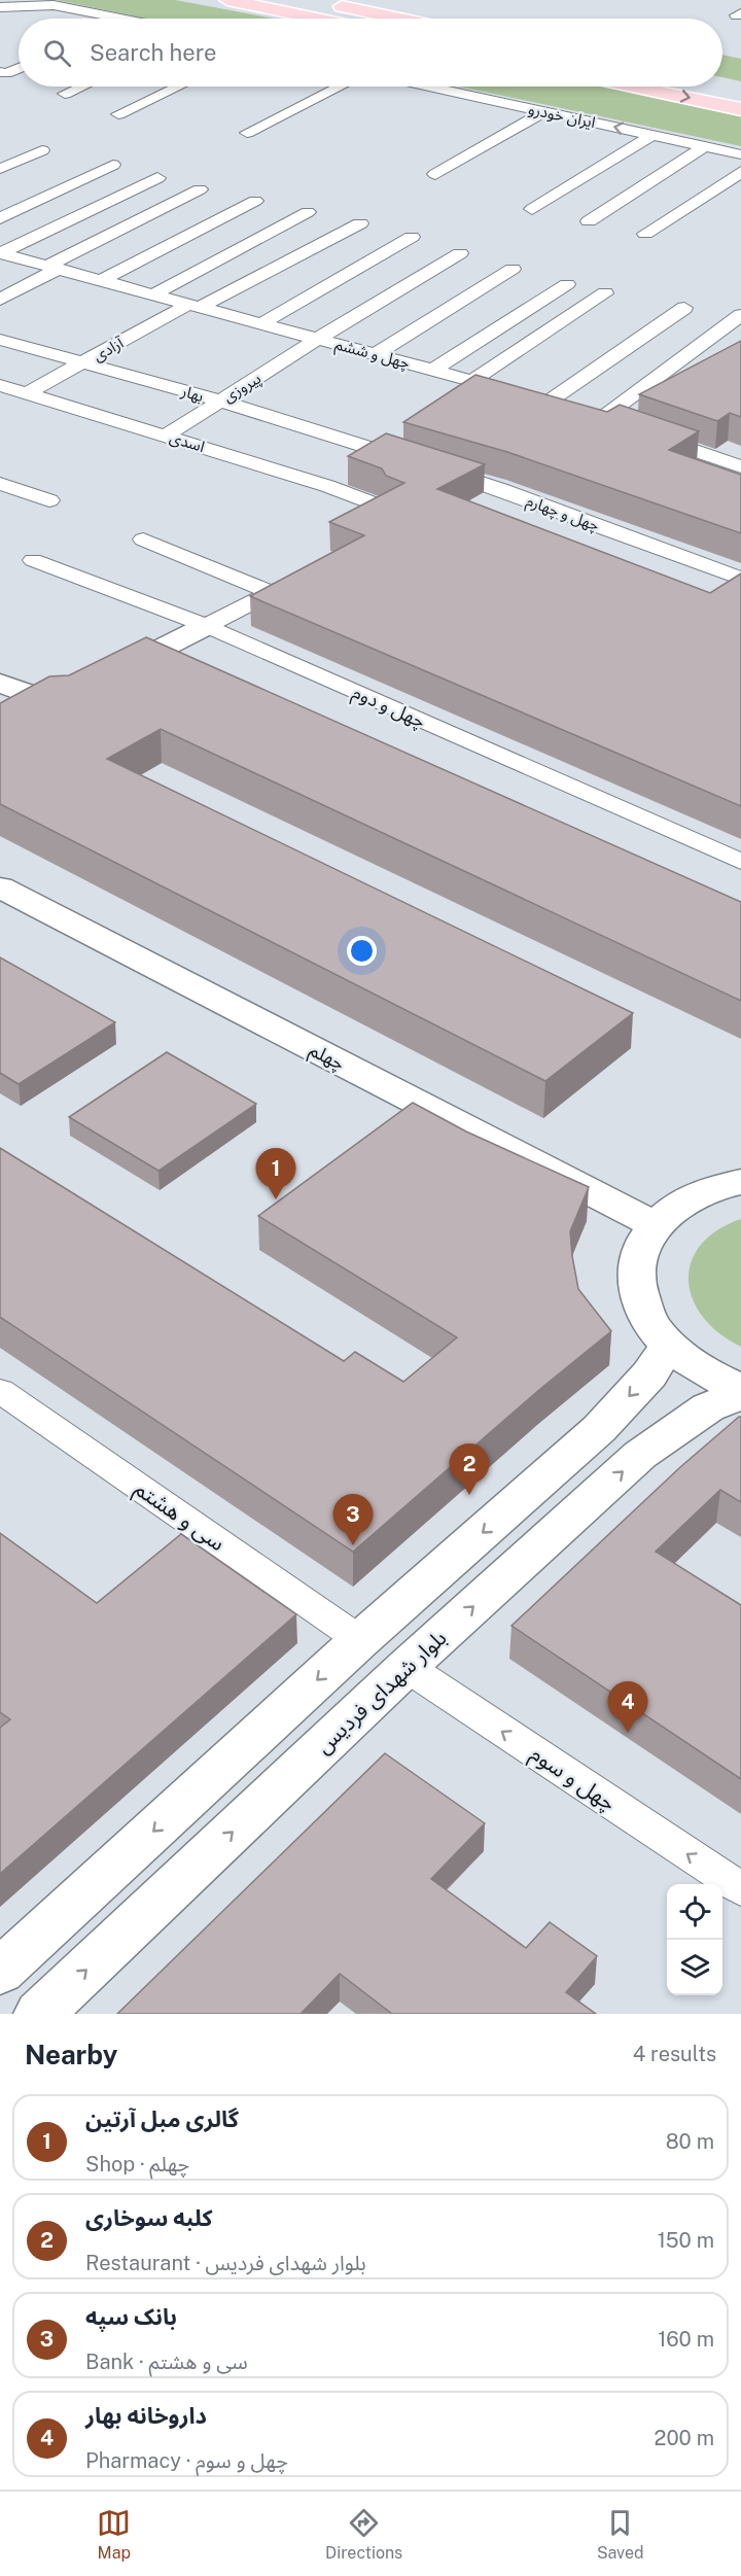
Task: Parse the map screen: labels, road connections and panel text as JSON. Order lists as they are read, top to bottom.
{
  "streets": {
    "main road": ["چهلم", "بلوار شهدای فردیس"],
    "street": [
      "ایران خودرو",
      "آزادی",
      "چهل و ششم",
      "پیروزی",
      "بهار",
      "اسدی",
      "چهل و چهارم",
      "چهل و دوم",
      "سی و هشتم",
      "چهل و سوم"
    ]
  },
  "crossings": [
    ["آزادی", "چهل و ششم"],
    ["آزادی", "بهار"],
    ["آزادی", "اسدی"],
    ["چهل و ششم", "پیروزی"],
    ["پیروزی", "بهار"],
    ["پیروزی", "اسدی"],
    ["بهار", "چهل و چهارم"],
    ["بلوار شهدای فردیس", "چهل و سوم"]
  ],
  "one_way": ["چهل و سوم"],
  "page": {
    "search": "Search here",
    "pins": [
      "1",
      "2",
      "3",
      "4"
    ],
    "heading": ["Nearby", "4 results"],
    "list": [
      {
        "mark": "1",
        "name": "گالری مبل آرتین",
        "note": "Shop · چهلم",
        "value": "80 m"
      },
      {
        "mark": "2",
        "name": "کلبه سوخاری",
        "note": "Restaurant · بلوار شهدای فردیس",
        "value": "150 m"
      },
      {
        "mark": "3",
        "name": "بانک سپه",
        "note": "Bank · سی و هشتم",
        "value": "160 m"
      },
      {
        "mark": "4",
        "name": "داروخانه بهار",
        "note": "Pharmacy · چهل و سوم",
        "value": "200 m"
      }
    ],
    "nav": ["Map", "Directions", "Saved"]
  }
}
